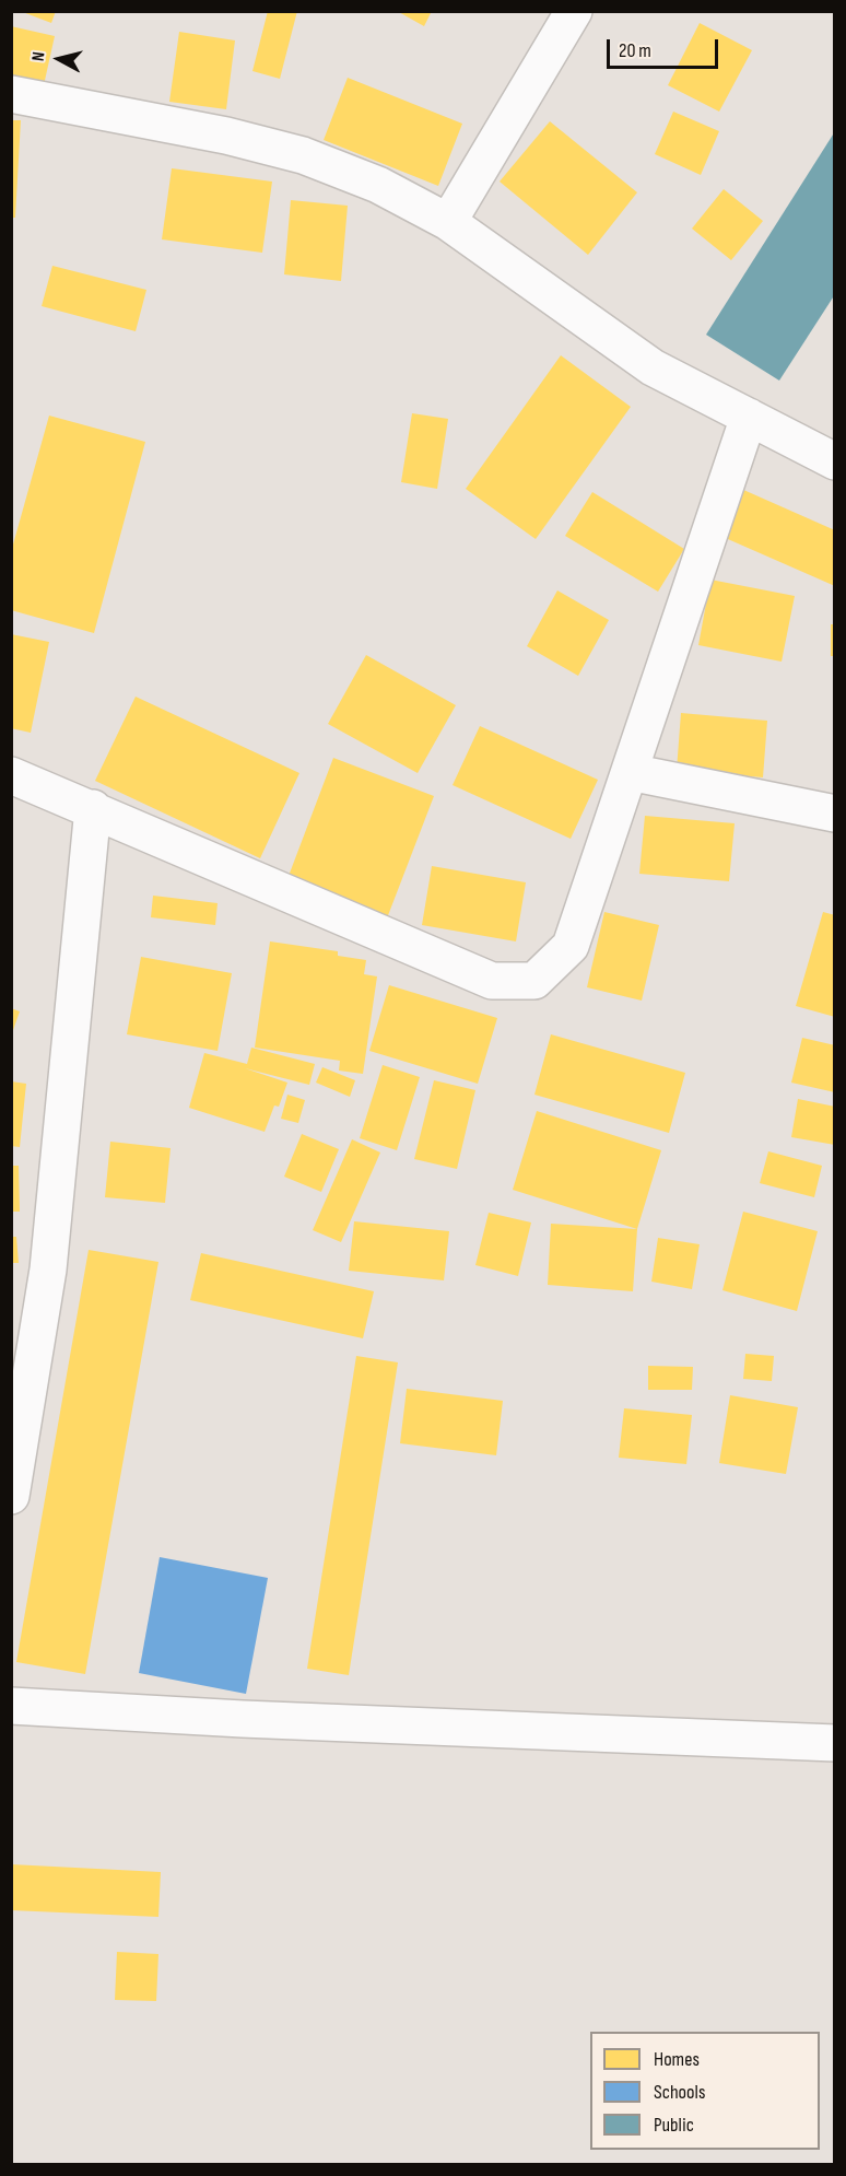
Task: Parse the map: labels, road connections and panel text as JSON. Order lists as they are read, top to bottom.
{
  "legend": ["Homes", "Schools", "Public"],
  "scale_bar": "20 m",
  "north": "left"
}
